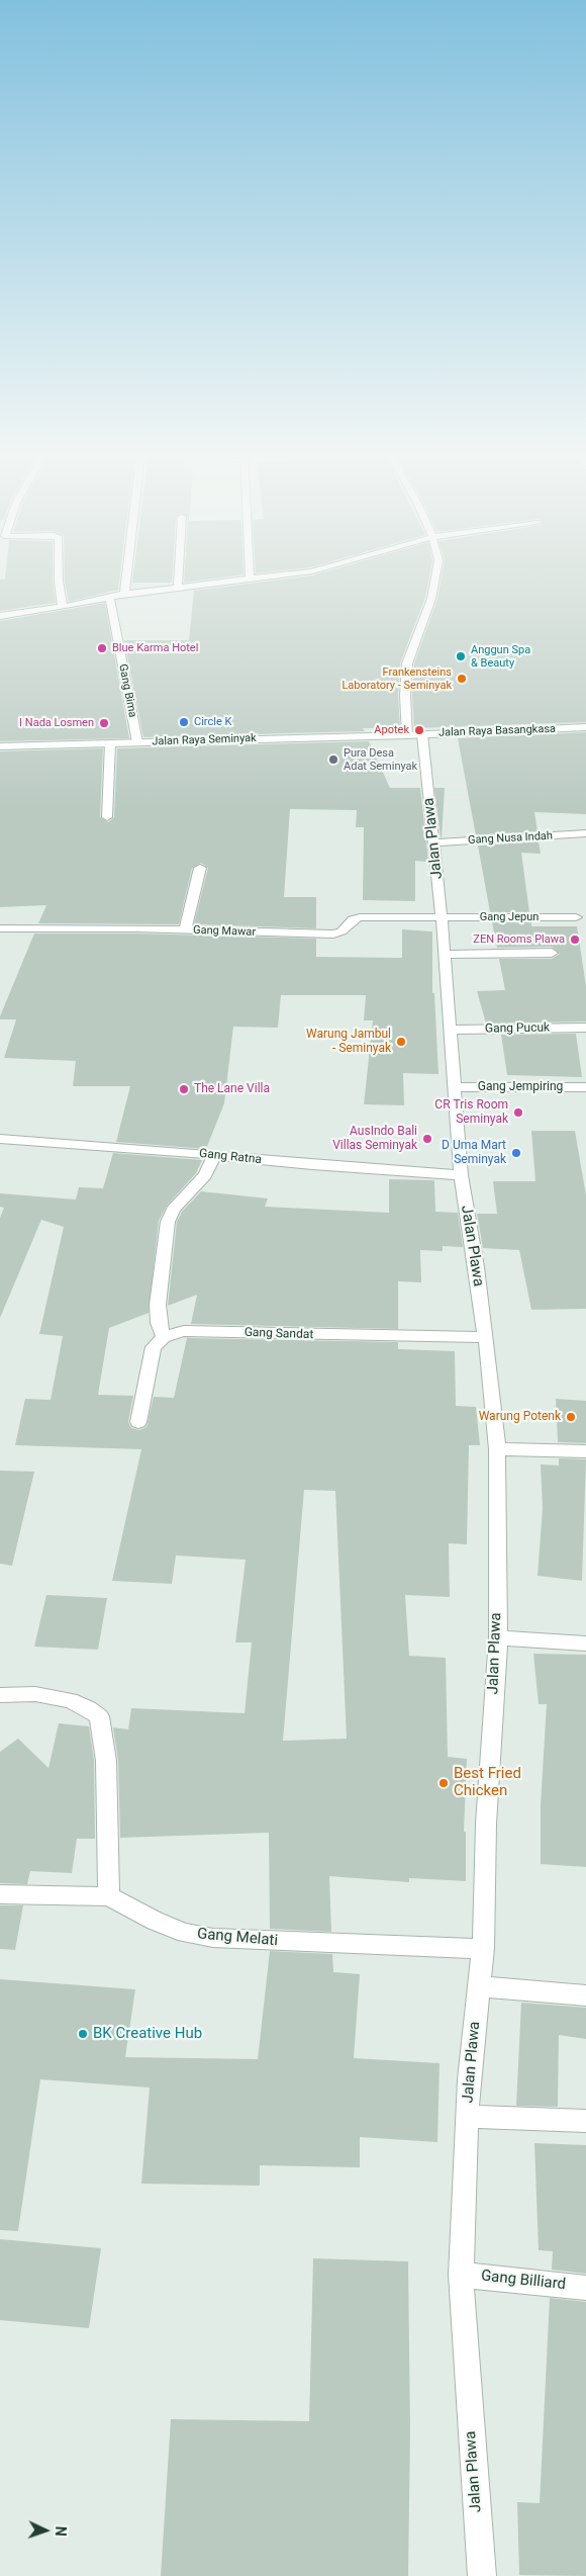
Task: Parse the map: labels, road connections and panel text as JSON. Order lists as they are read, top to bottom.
{
  "streets": {
    "street": [
      "Gang Bima",
      "Jalan Raya Basangkasa",
      "Jalan Raya Seminyak",
      "Jalan Plawa",
      "Gang Nusa Indah",
      "Gang Jepun",
      "Gang Mawar",
      "Gang Pucuk",
      "Gang Jempiring",
      "Gang Ratna",
      "Gang Sandat",
      "Gang Melati",
      "Gang Billiard"
    ]
  },
  "crossings": [
    ["Gang Bima", "Jalan Raya Seminyak"],
    ["Jalan Raya Basangkasa", "Jalan Raya Seminyak"],
    ["Jalan Raya Basangkasa", "Jalan Plawa"],
    ["Jalan Raya Seminyak", "Jalan Plawa"],
    ["Jalan Plawa", "Gang Nusa Indah"],
    ["Jalan Plawa", "Gang Jepun"],
    ["Jalan Plawa", "Gang Mawar"],
    ["Jalan Plawa", "Gang Pucuk"],
    ["Jalan Plawa", "Gang Jempiring"],
    ["Jalan Plawa", "Gang Ratna"],
    ["Jalan Plawa", "Gang Sandat"],
    ["Jalan Plawa", "Gang Melati"],
    ["Jalan Plawa", "Gang Billiard"],
    ["Gang Jepun", "Gang Mawar"]
  ],
  "places": [
    "Blue Karma Hotel",
    "Anggun Spa & Beauty",
    "Frankensteins Laboratory - Seminyak",
    "Circle K",
    "I Nada Losmen",
    "Apotek",
    "Pura Desa Adat Seminyak",
    "ZEN Rooms Plawa",
    "Warung Jambul - Seminyak",
    "The Lane Villa",
    "CR Tris Room Seminyak",
    "AusIndo Bali Villas Seminyak",
    "D Uma Mart Seminyak",
    "Warung Potenk",
    "Best Fried Chicken",
    "BK Creative Hub"
  ],
  "north": "right"
}
